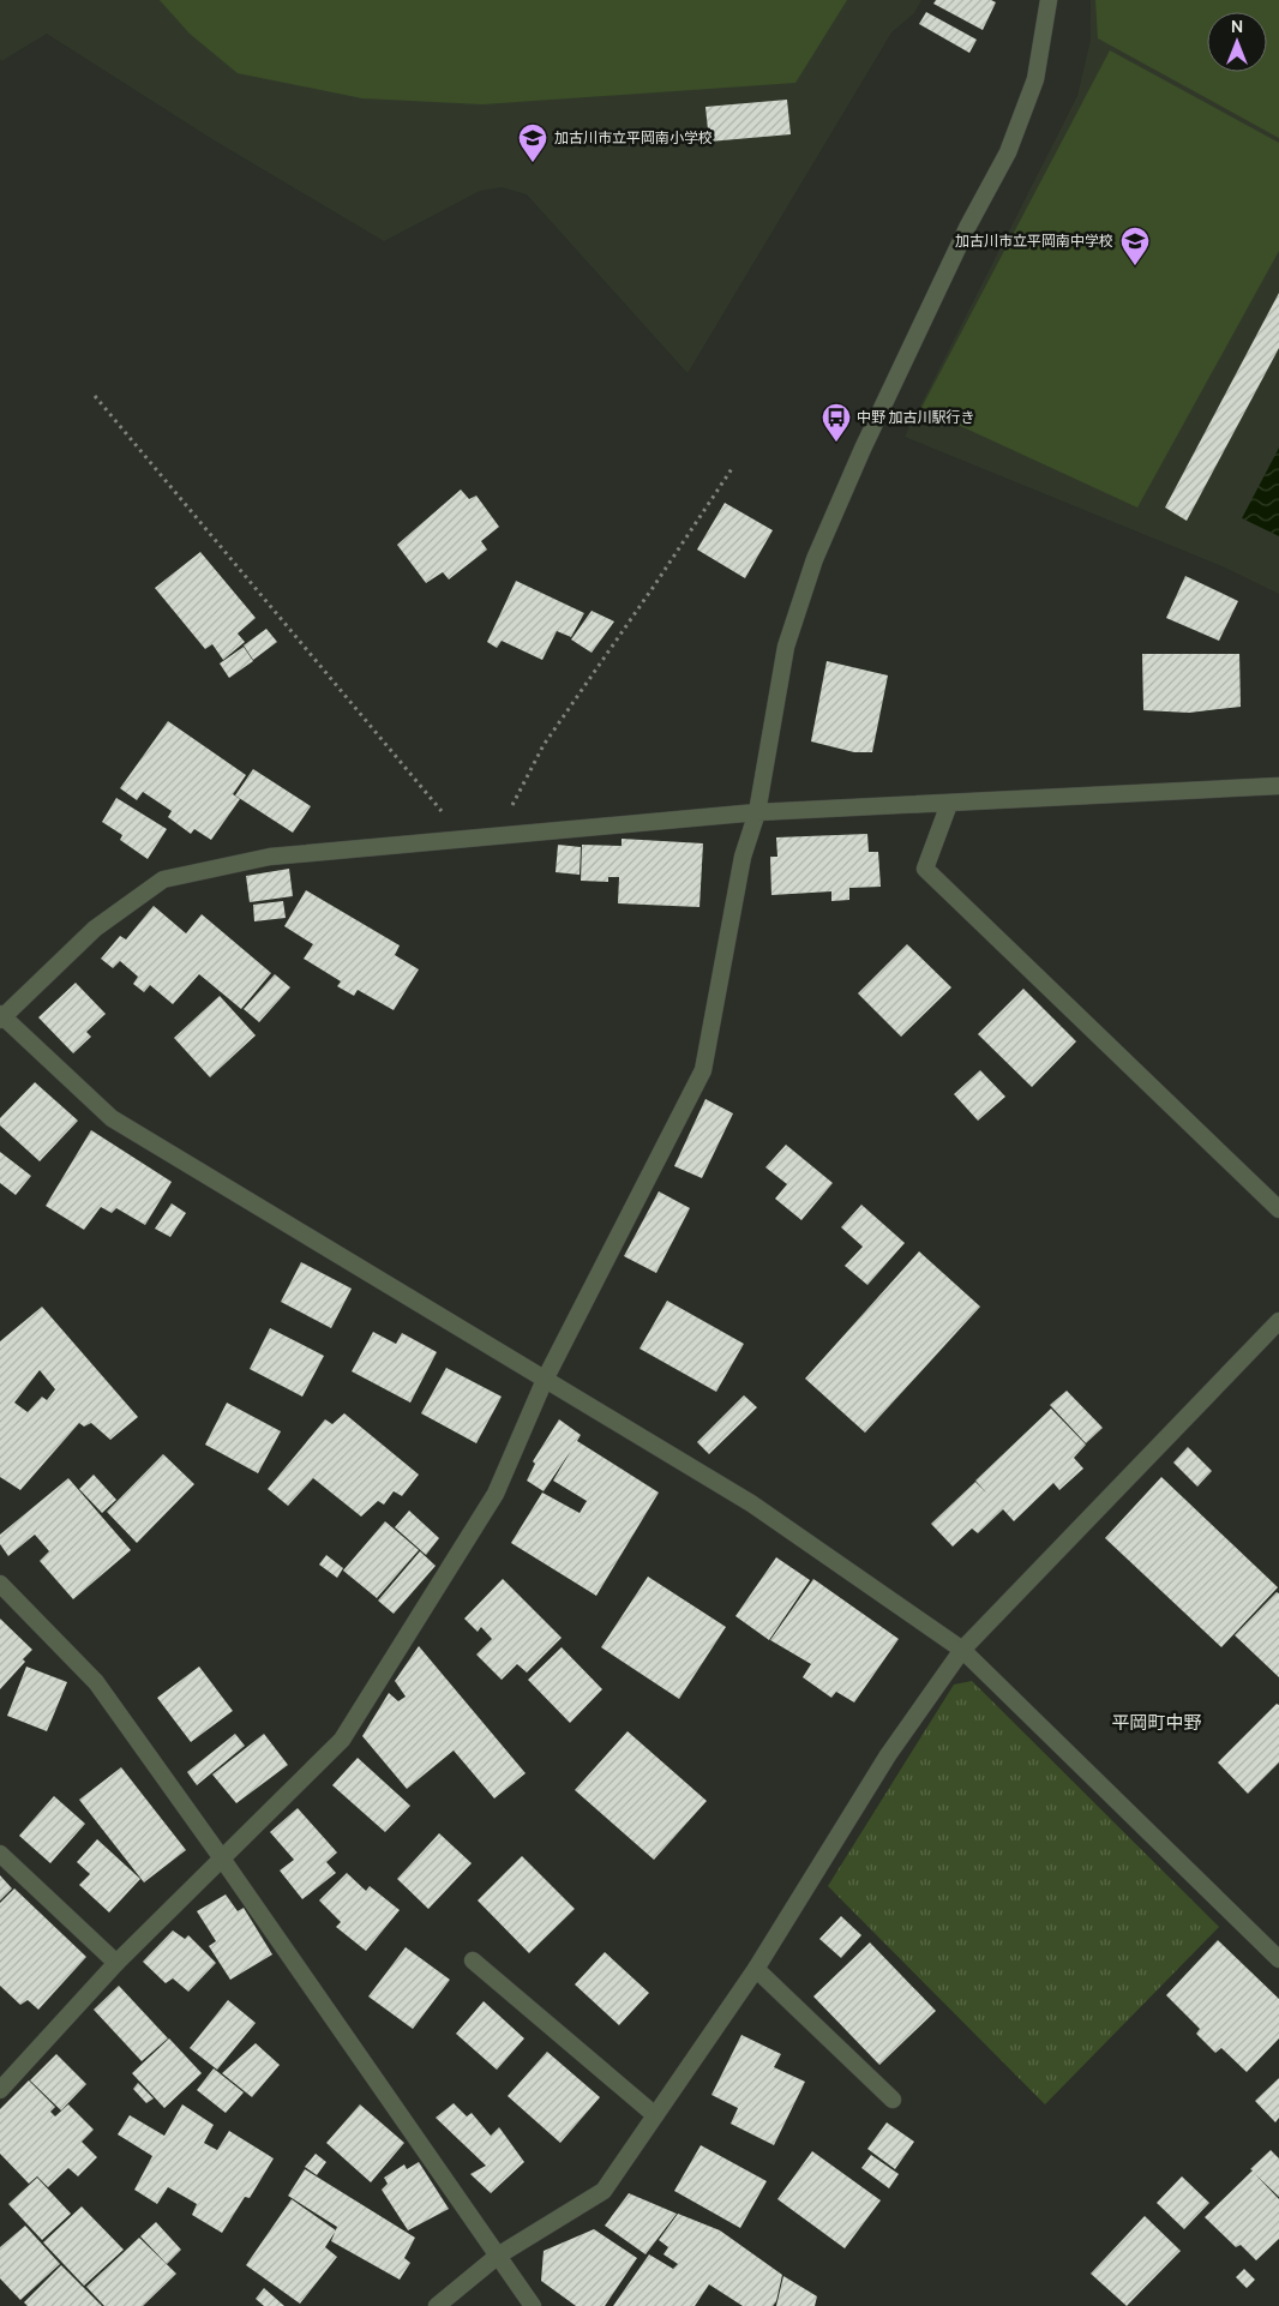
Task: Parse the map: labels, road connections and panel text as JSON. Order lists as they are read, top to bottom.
{
  "districts": ["平岡町中野"],
  "places": {
    "school or university": ["加古川市立平岡南小学校", "加古川市立平岡南中学校"],
    "bus stop": ["中野 加古川駅行き"]
  },
  "north": "top"
}
